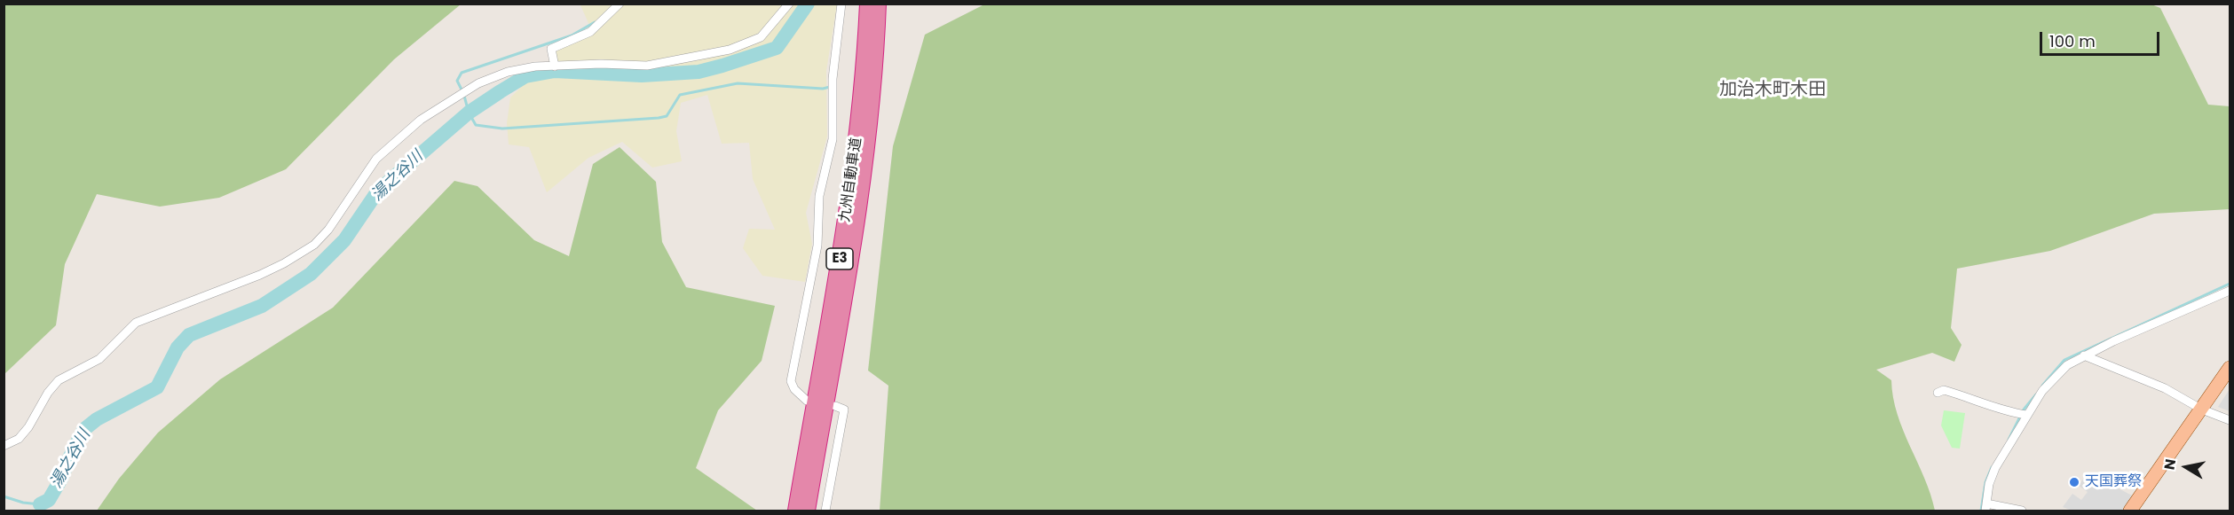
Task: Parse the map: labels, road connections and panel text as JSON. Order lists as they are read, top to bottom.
{
  "streets": {
    "highway": ["九州自動車道", "E3"]
  },
  "districts": ["加治木町木田"],
  "water": ["湯之谷川"],
  "places": ["天国葬祭"],
  "scale_bar": "100 m",
  "north": "left"
}
